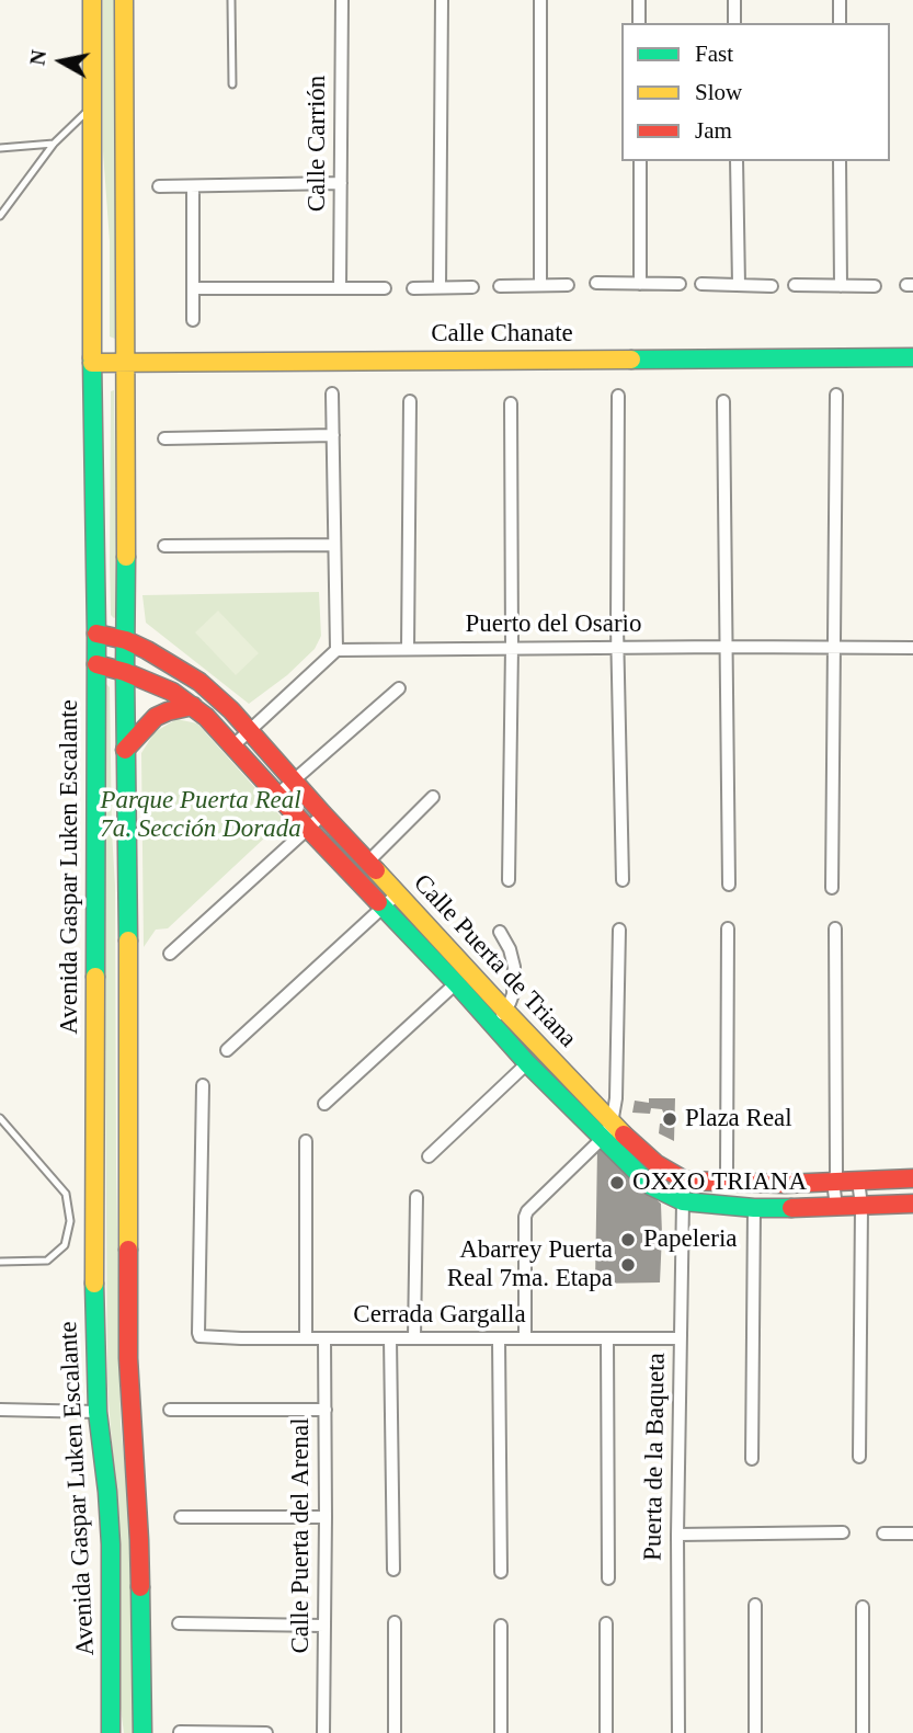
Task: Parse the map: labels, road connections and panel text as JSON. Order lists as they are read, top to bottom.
{
  "streets": {
    "street": [
      "Calle Carrión",
      "Calle Chanate",
      "Puerto del Osario",
      "Avenida Gaspar Luken Escalante",
      "Calle Puerta de Triana",
      "Cerrada Gargalla",
      "Puerta de la Baqueta",
      "Calle Puerta del Arenal"
    ]
  },
  "crossings": [
    ["Calle Chanate", "Avenida Gaspar Luken Escalante"],
    ["Avenida Gaspar Luken Escalante", "Calle Puerta de Triana"],
    ["Calle Puerta de Triana", "Puerta de la Baqueta"],
    ["Cerrada Gargalla", "Puerta de la Baqueta"],
    ["Cerrada Gargalla", "Calle Puerta del Arenal"]
  ],
  "parks": ["Parque Puerta Real 7a. Sección Dorada"],
  "places": [
    "Plaza Real",
    "OXXO TRIANA",
    "Papeleria",
    "Abarrey Puerta Real 7ma. Etapa"
  ],
  "legend": ["Fast", "Slow", "Jam"],
  "north": "left"
}
